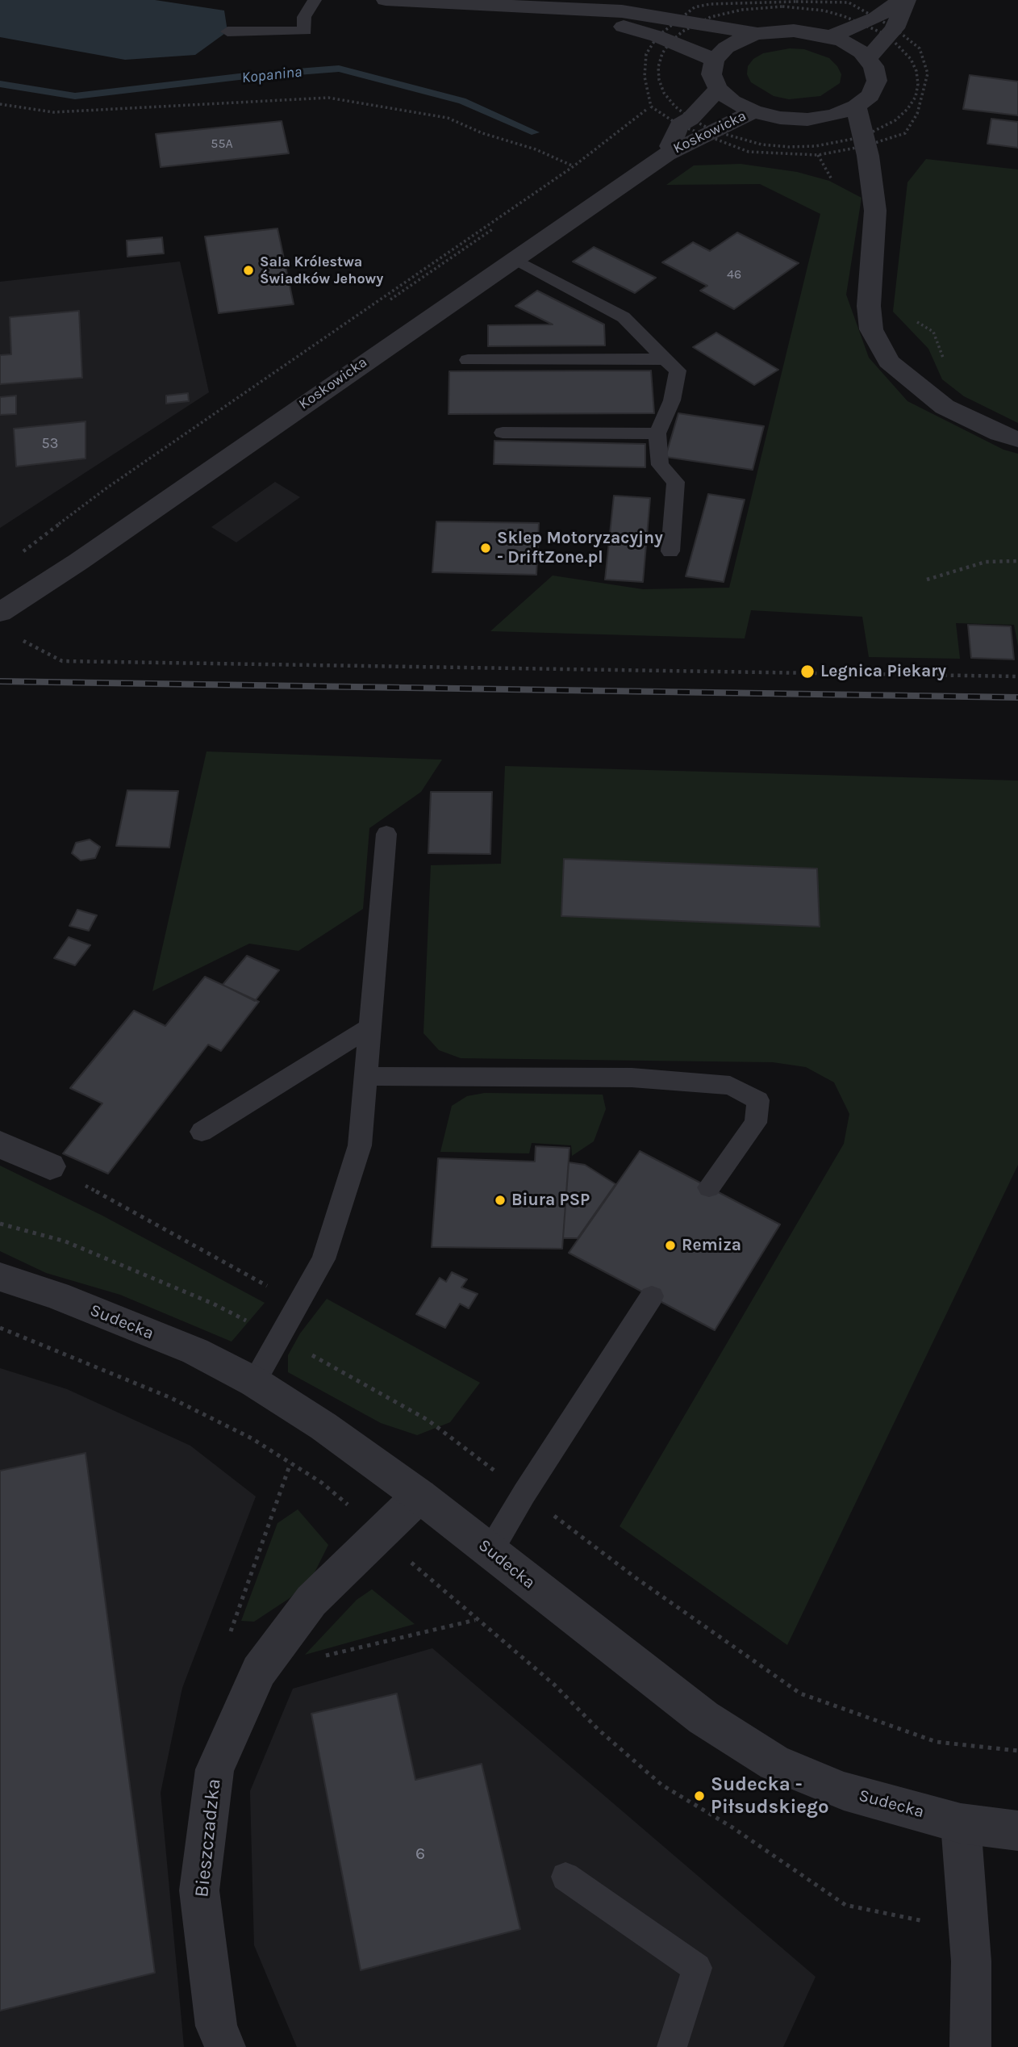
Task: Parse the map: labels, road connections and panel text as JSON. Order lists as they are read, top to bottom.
{
  "streets": {
    "street": ["Koskowicka", "Sudecka", "Bieszczadzka"]
  },
  "crossings": [
    ["Sudecka", "Bieszczadzka"]
  ],
  "water": ["Kopanina"],
  "places": [
    "Sala Królestwa Świadków Jehowy",
    "Sklep Motoryzacyjny - DriftZone.pl",
    "Legnica Piekary",
    "Biura PSP",
    "Remiza",
    "Sudecka - Piłsudskiego"
  ],
  "house_numbers": [
    "55A",
    "46",
    "53",
    "6"
  ]
}
